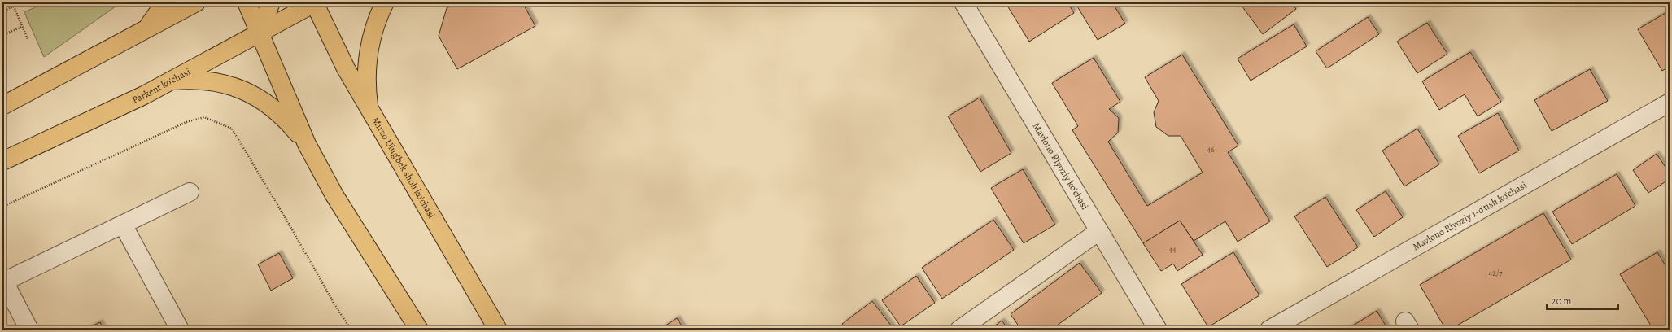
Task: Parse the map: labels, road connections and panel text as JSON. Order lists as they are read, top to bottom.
{
  "streets": {
    "main road": ["Parkent ko'chasi", "Mirzo Ulug'bek shoh ko'chasi"],
    "street": ["Mavlono Riyoziy ko'chasi", "Mavlono Riyoziy 1-o'tish ko'chasi"]
  },
  "crossings": [
    ["Parkent ko'chasi", "Mirzo Ulug'bek shoh ko'chasi"]
  ],
  "house_numbers": ["46", "44", "42/7"],
  "scale_bar": "20 m"
}
